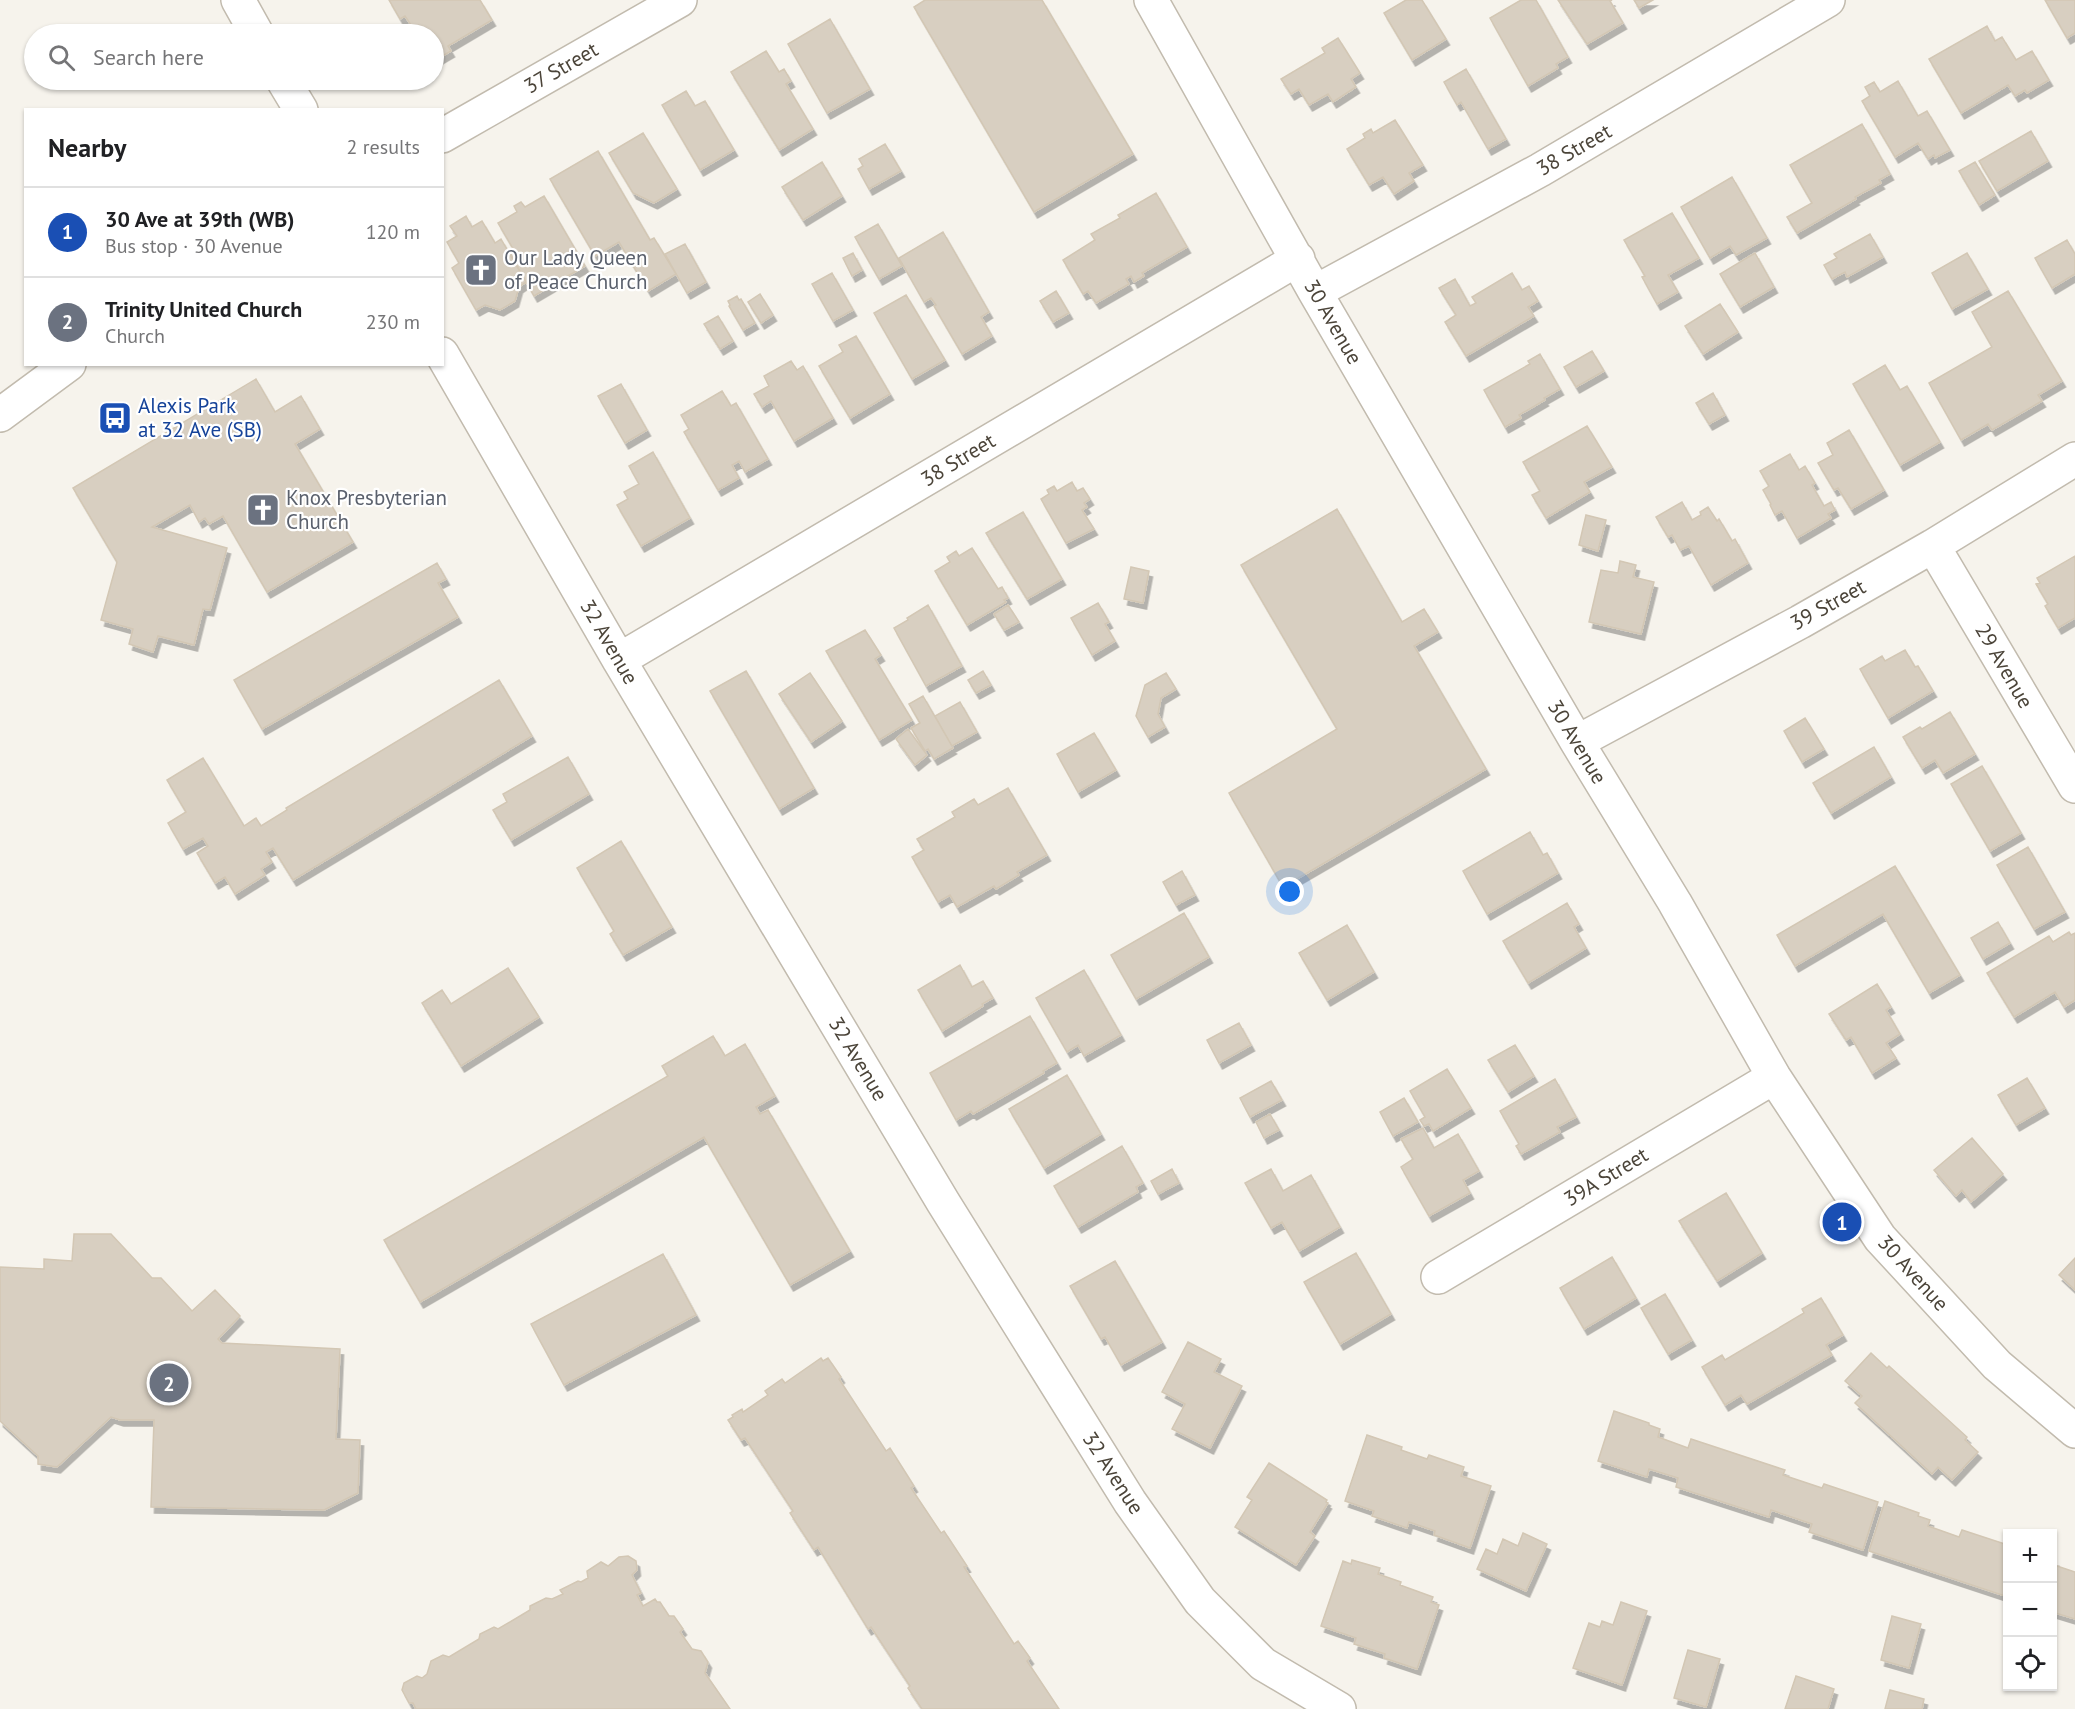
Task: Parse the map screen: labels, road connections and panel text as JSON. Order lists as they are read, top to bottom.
{
  "streets": {
    "street": [
      "37 Street",
      "38 Street",
      "30 Avenue",
      "39 Street",
      "32 Avenue",
      "29 Avenue",
      "39A Street"
    ]
  },
  "crossings": [
    ["38 Street", "30 Avenue"],
    ["38 Street", "32 Avenue"],
    ["30 Avenue", "39 Street"],
    ["30 Avenue", "39A Street"],
    ["39 Street", "29 Avenue"]
  ],
  "places": {
    "church": ["Our Lady Queen of Peace Church", "Knox Presbyterian Church"],
    "bus stop": ["Alexis Park at 32 Ave (SB)"]
  },
  "page": {
    "search": "Search here",
    "heading": ["Nearby", "2 results"],
    "list": [
      {
        "mark": "1",
        "name": "30 Ave at 39th (WB)",
        "note": "Bus stop · 30 Avenue",
        "value": "120 m"
      },
      {
        "mark": "2",
        "name": "Trinity United Church",
        "note": "Church",
        "value": "230 m"
      }
    ],
    "pins": ["1", "2"],
    "map_buttons": ["+", "−"]
  }
}
